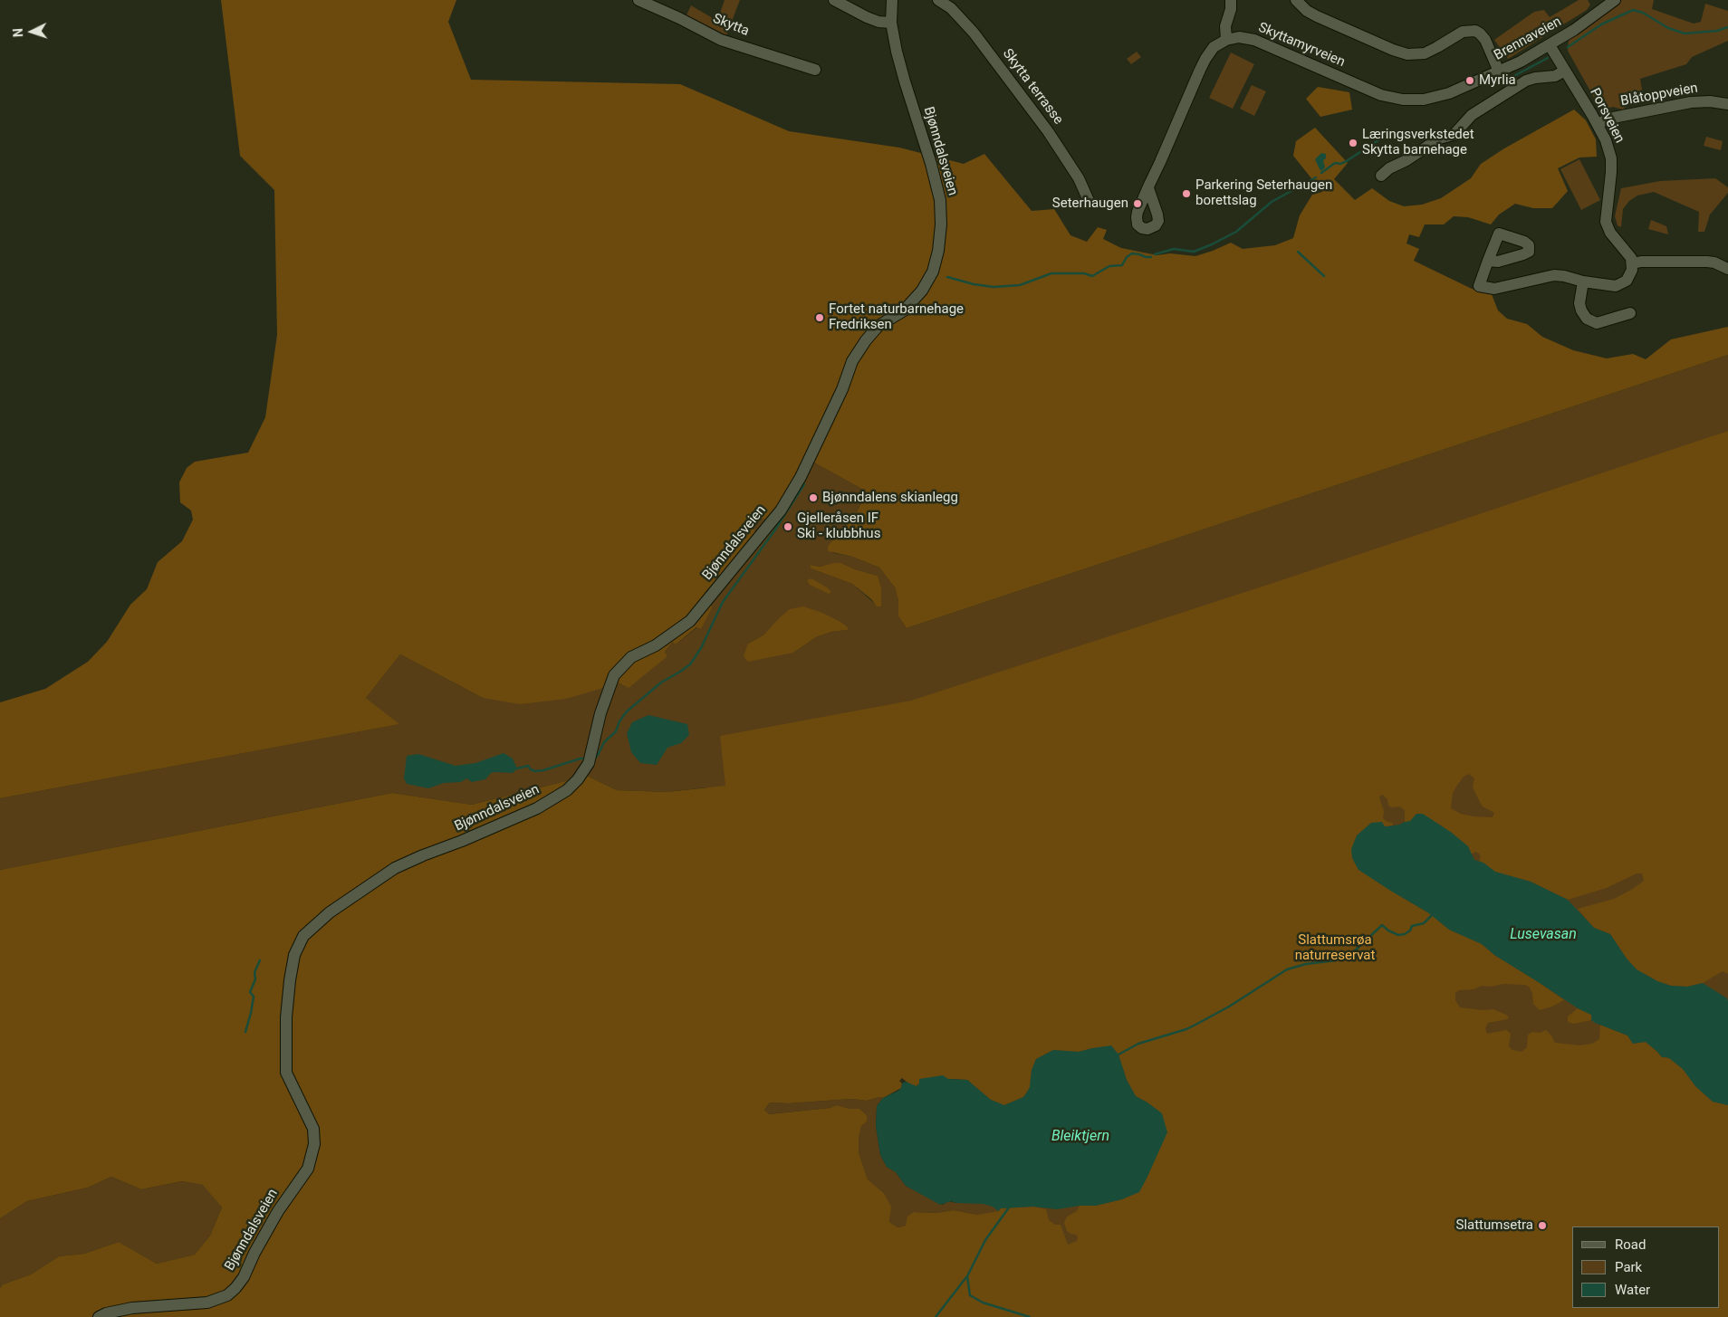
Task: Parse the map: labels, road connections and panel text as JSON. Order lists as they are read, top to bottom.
{
  "streets": {
    "street": [
      "Skytta",
      "Brennaveien",
      "Skyttamyrveien",
      "Skytta terrasse",
      "Blåtoppveien",
      "Porsveien",
      "Bjønndalsveien"
    ]
  },
  "crossings": [
    ["Brennaveien", "Skyttamyrveien"],
    ["Brennaveien", "Porsveien"],
    ["Blåtoppveien", "Porsveien"]
  ],
  "water": ["Lusevasan", "Bleiktjern"],
  "parks": ["Slattumsrøa naturreservat"],
  "places": [
    "Myrlia",
    "Læringsverkstedet Skytta barnehage",
    "Parkering Seterhaugen borettslag",
    "Seterhaugen",
    "Fortet naturbarnehage Fredriksen",
    "Bjønndalens skianlegg",
    "Gjelleråsen IF Ski - klubbhus",
    "Slattumsetra"
  ],
  "legend": ["Road", "Park", "Water"],
  "north": "left"
}
